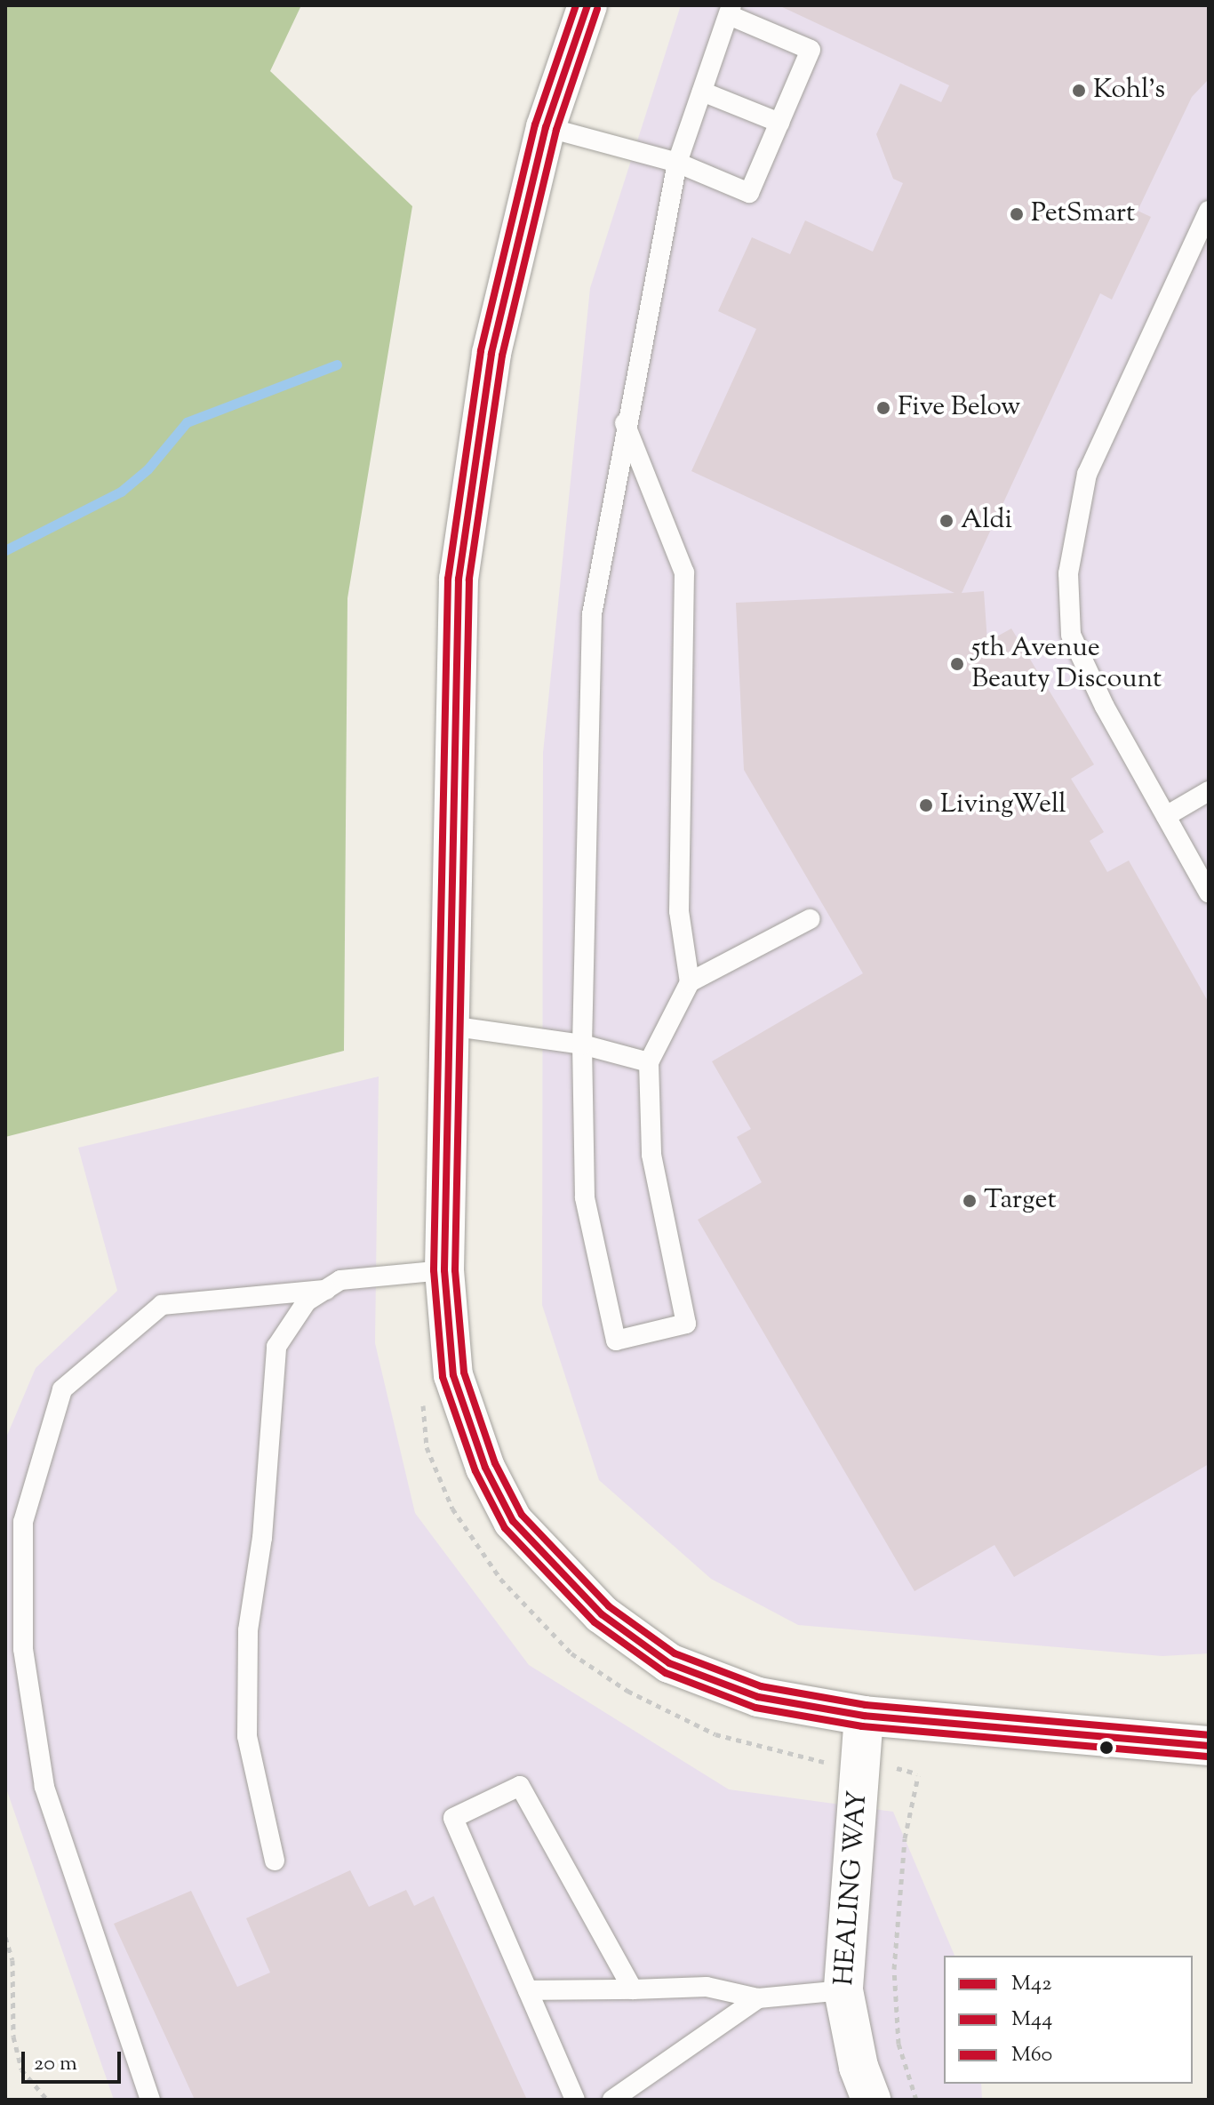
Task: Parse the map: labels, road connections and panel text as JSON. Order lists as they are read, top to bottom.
{
  "streets": {
    "street": ["HEALING WAY"]
  },
  "places": [
    "Kohl's",
    "PetSmart",
    "Five Below",
    "Aldi",
    "5th Avenue Beauty Discount",
    "LivingWell",
    "Target"
  ],
  "lines": ["transit line M42", "transit line M44", "transit line M60"],
  "legend": ["M42", "M44", "M60"],
  "scale_bar": "20 m"
}
